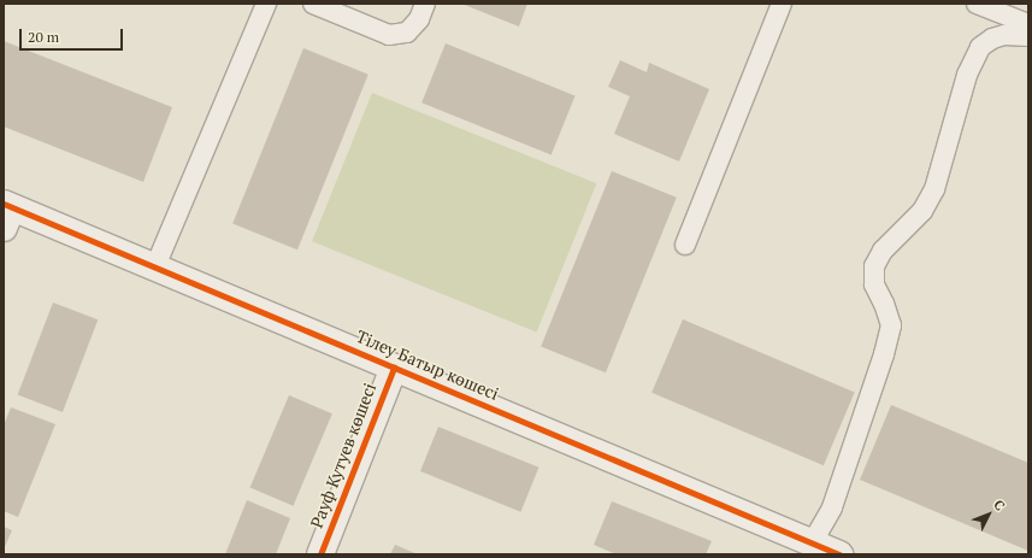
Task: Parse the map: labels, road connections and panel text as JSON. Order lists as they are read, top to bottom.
{
  "streets": {
    "street": ["Тілеу Батыр көшесі", "Рауф Кутуев көшесі"]
  },
  "crossings": [
    ["Тілеу Батыр көшесі", "Рауф Кутуев көшесі"]
  ],
  "scale_bar": "20 m",
  "north": "top right"
}
